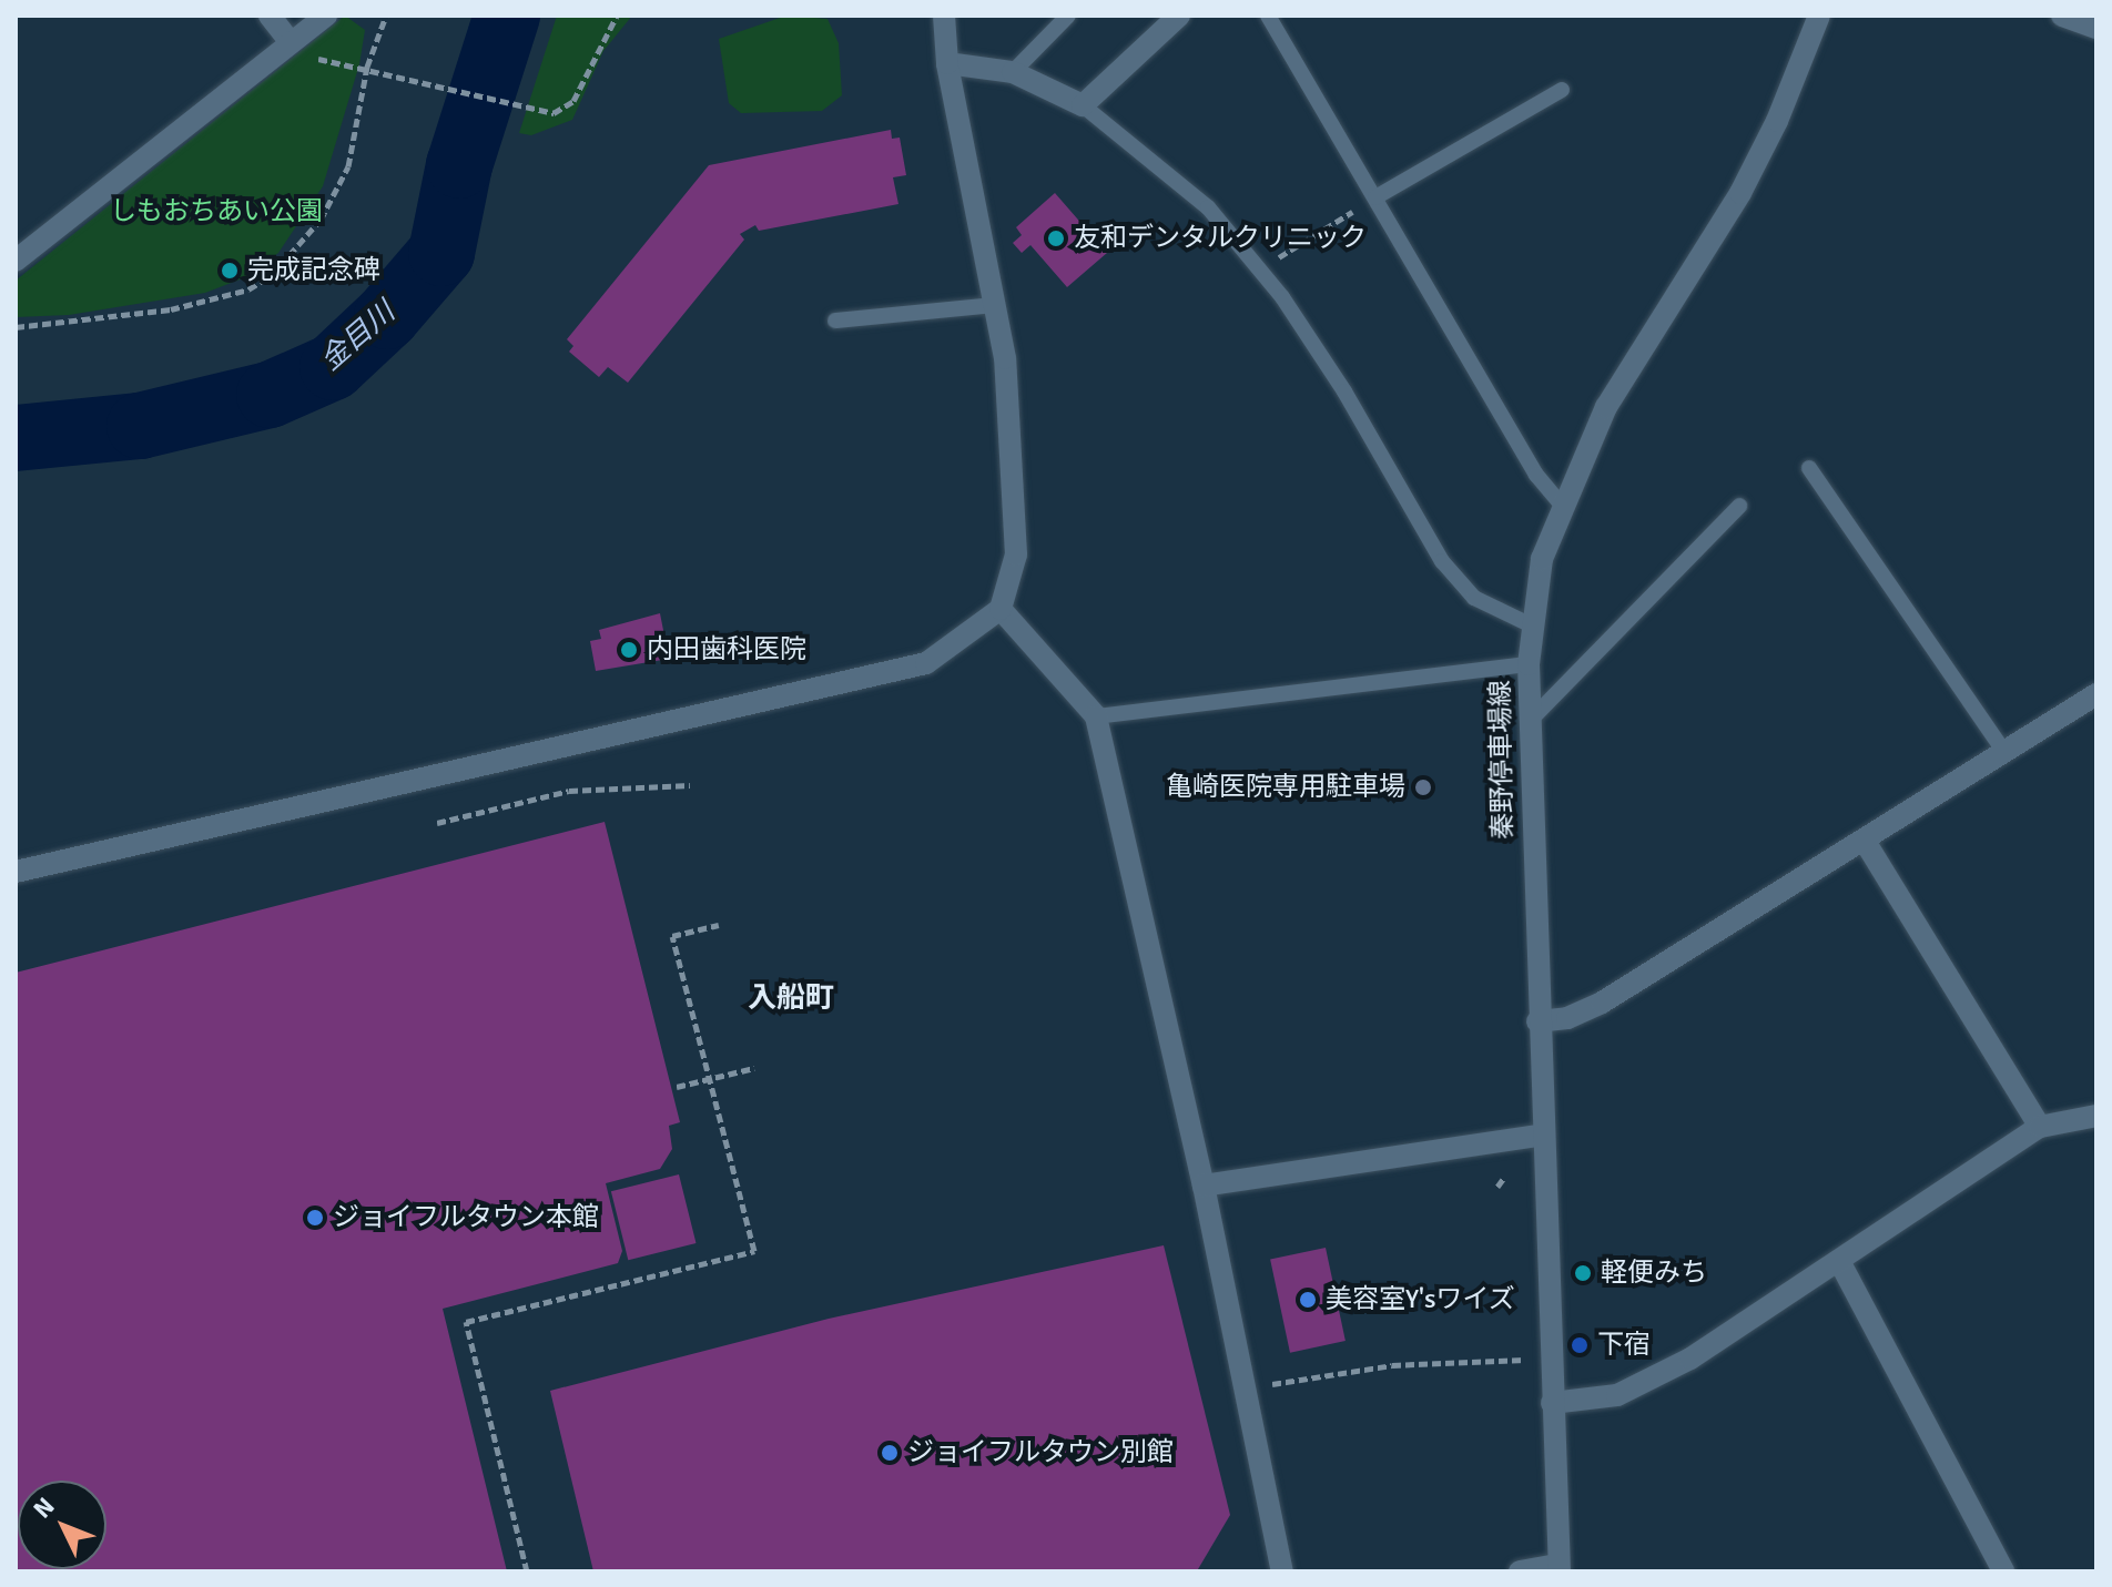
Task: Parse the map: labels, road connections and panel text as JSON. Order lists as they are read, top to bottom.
{
  "streets": {
    "street": ["秦野停車場線"]
  },
  "districts": ["入船町"],
  "water": ["金目川"],
  "parks": ["しもおちあい公園"],
  "places": [
    "友和デンタルクリニック",
    "完成記念碑",
    "内田歯科医院",
    "亀崎医院専用駐車場",
    "ジョイフルタウン本館",
    "軽便みち",
    "美容室Y'sワイズ",
    "下宿",
    "ジョイフルタウン別館"
  ],
  "north": "top left"
}
